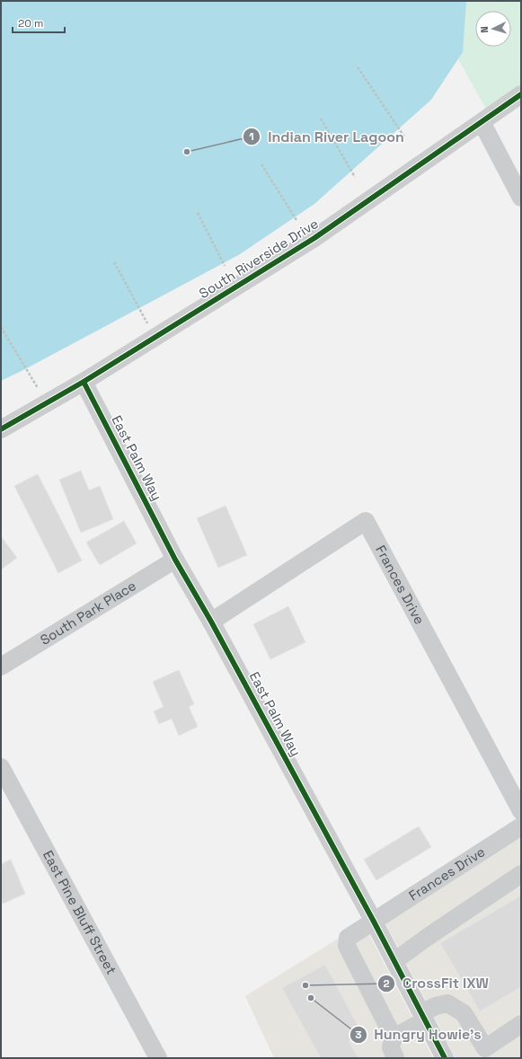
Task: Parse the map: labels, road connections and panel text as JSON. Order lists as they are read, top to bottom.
{
  "streets": {
    "street": [
      "South Riverside Drive",
      "East Palm Way",
      "Frances Drive",
      "South Park Place",
      "East Pine Bluff Street"
    ]
  },
  "crossings": [
    ["South Riverside Drive", "East Palm Way"],
    ["East Palm Way", "Frances Drive"],
    ["East Palm Way", "South Park Place"]
  ],
  "places": ["Indian River Lagoon", "CrossFit IXW", "Hungry Howie's"],
  "scale_bar": "20 m",
  "north": "left"
}
